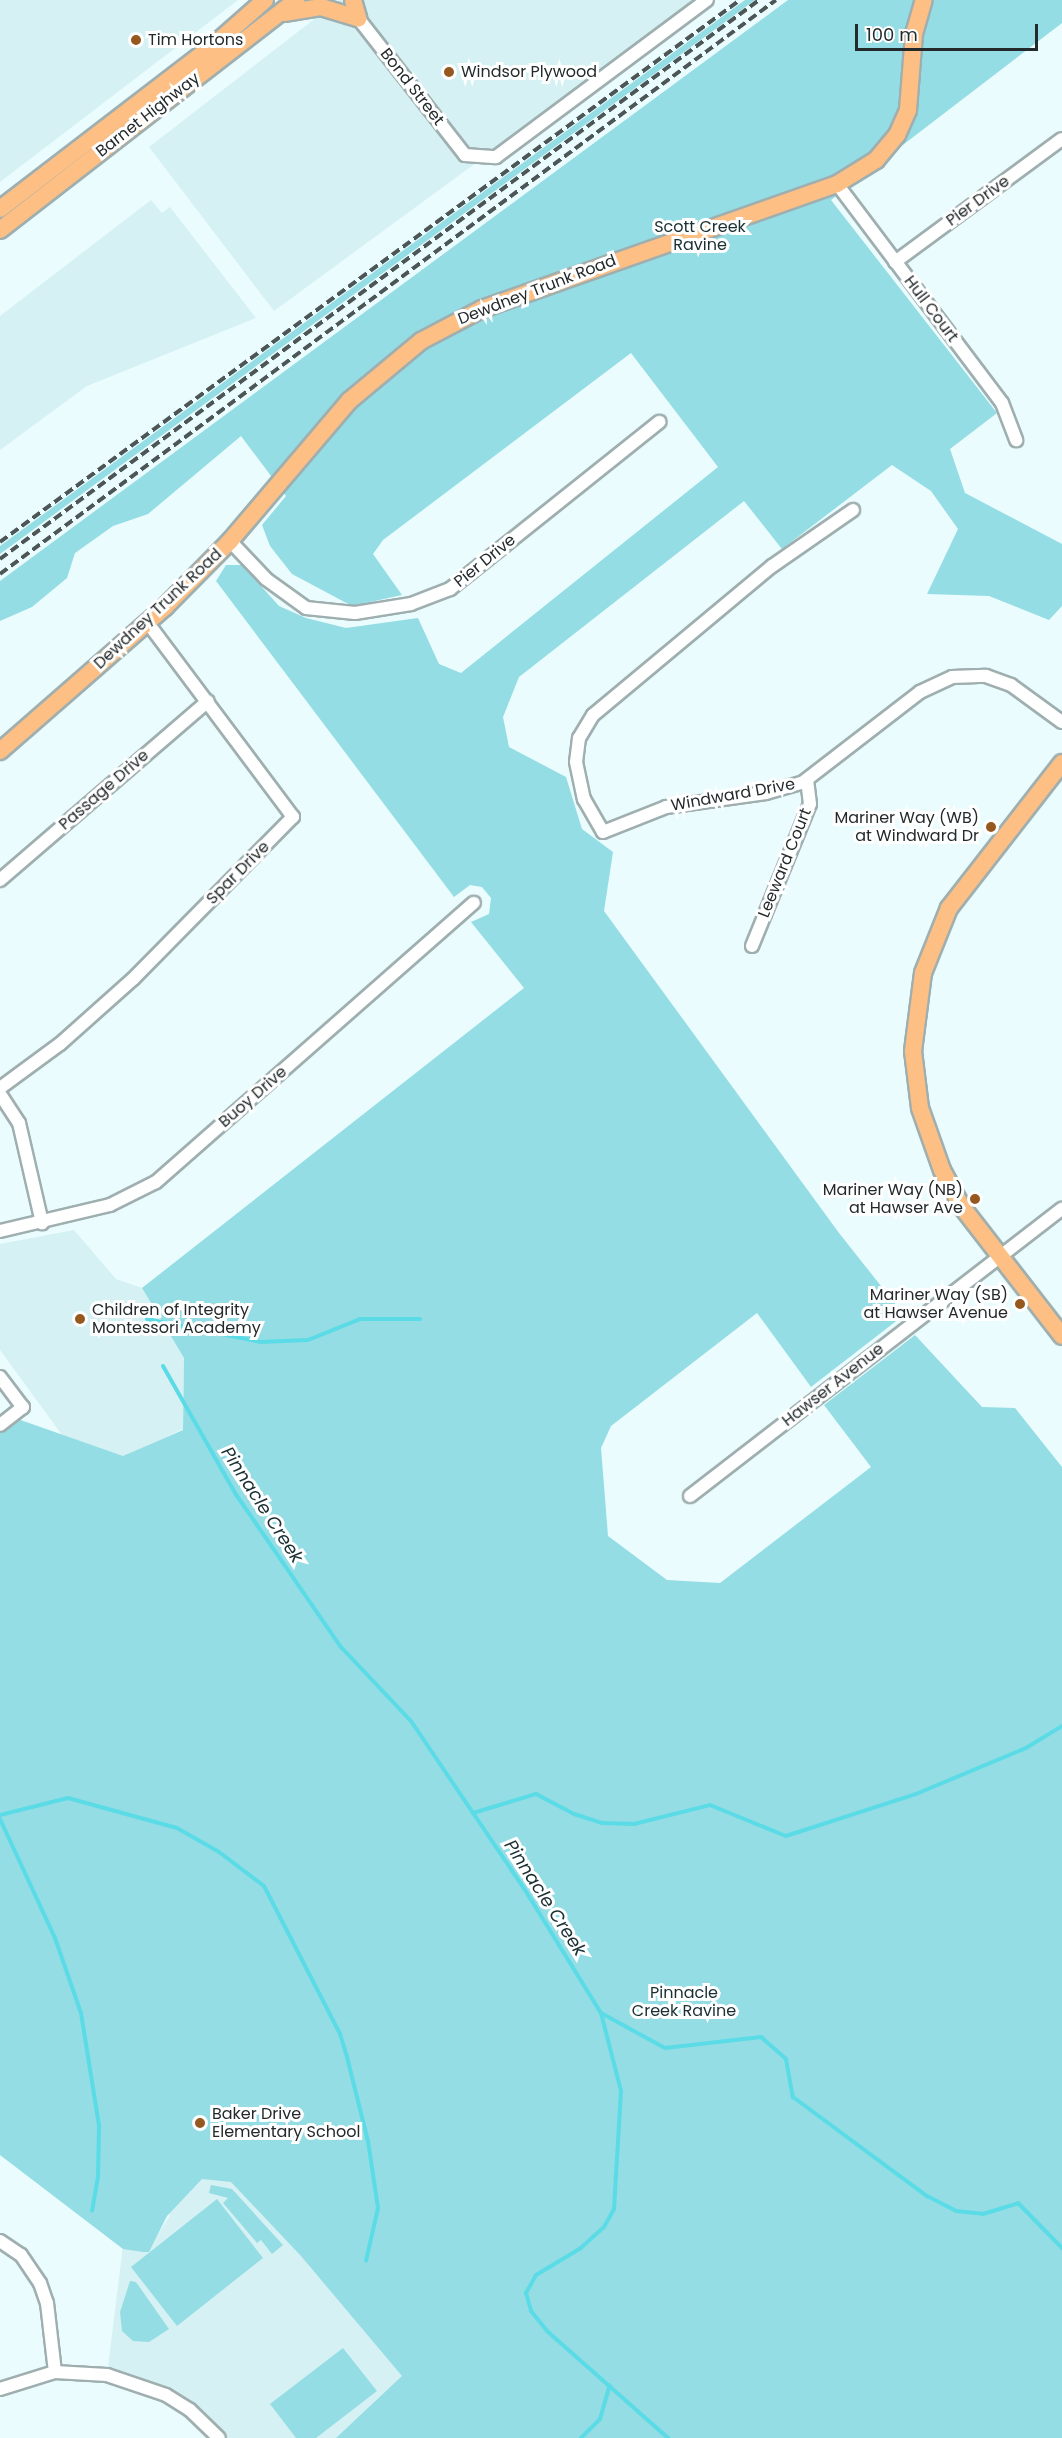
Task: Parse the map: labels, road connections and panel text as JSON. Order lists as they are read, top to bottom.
{
  "streets": {
    "main road": ["Barnet Highway", "Dewdney Trunk Road"],
    "street": [
      "Bond Street",
      "Pier Drive",
      "Hull Court",
      "Passage Drive",
      "Windward Drive",
      "Leeward Court",
      "Spar Drive",
      "Buoy Drive",
      "Hawser Avenue"
    ]
  },
  "crossings": [
    ["Pier Drive", "Dewdney Trunk Road"],
    ["Pier Drive", "Hull Court"],
    ["Dewdney Trunk Road", "Hull Court"],
    ["Dewdney Trunk Road", "Spar Drive"],
    ["Passage Drive", "Spar Drive"],
    ["Windward Drive", "Leeward Court"]
  ],
  "water": ["Pinnacle Creek"],
  "parks": ["Scott Creek Ravine", "Pinnacle Creek Ravine"],
  "places": [
    "Tim Hortons",
    "Windsor Plywood",
    "Mariner Way (WB) at Windward Dr",
    "Mariner Way (NB) at Hawser Ave",
    "Mariner Way (SB) at Hawser Avenue",
    "Children of Integrity Montessori Academy",
    "Baker Drive Elementary School"
  ],
  "scale_bar": "100 m"
}
